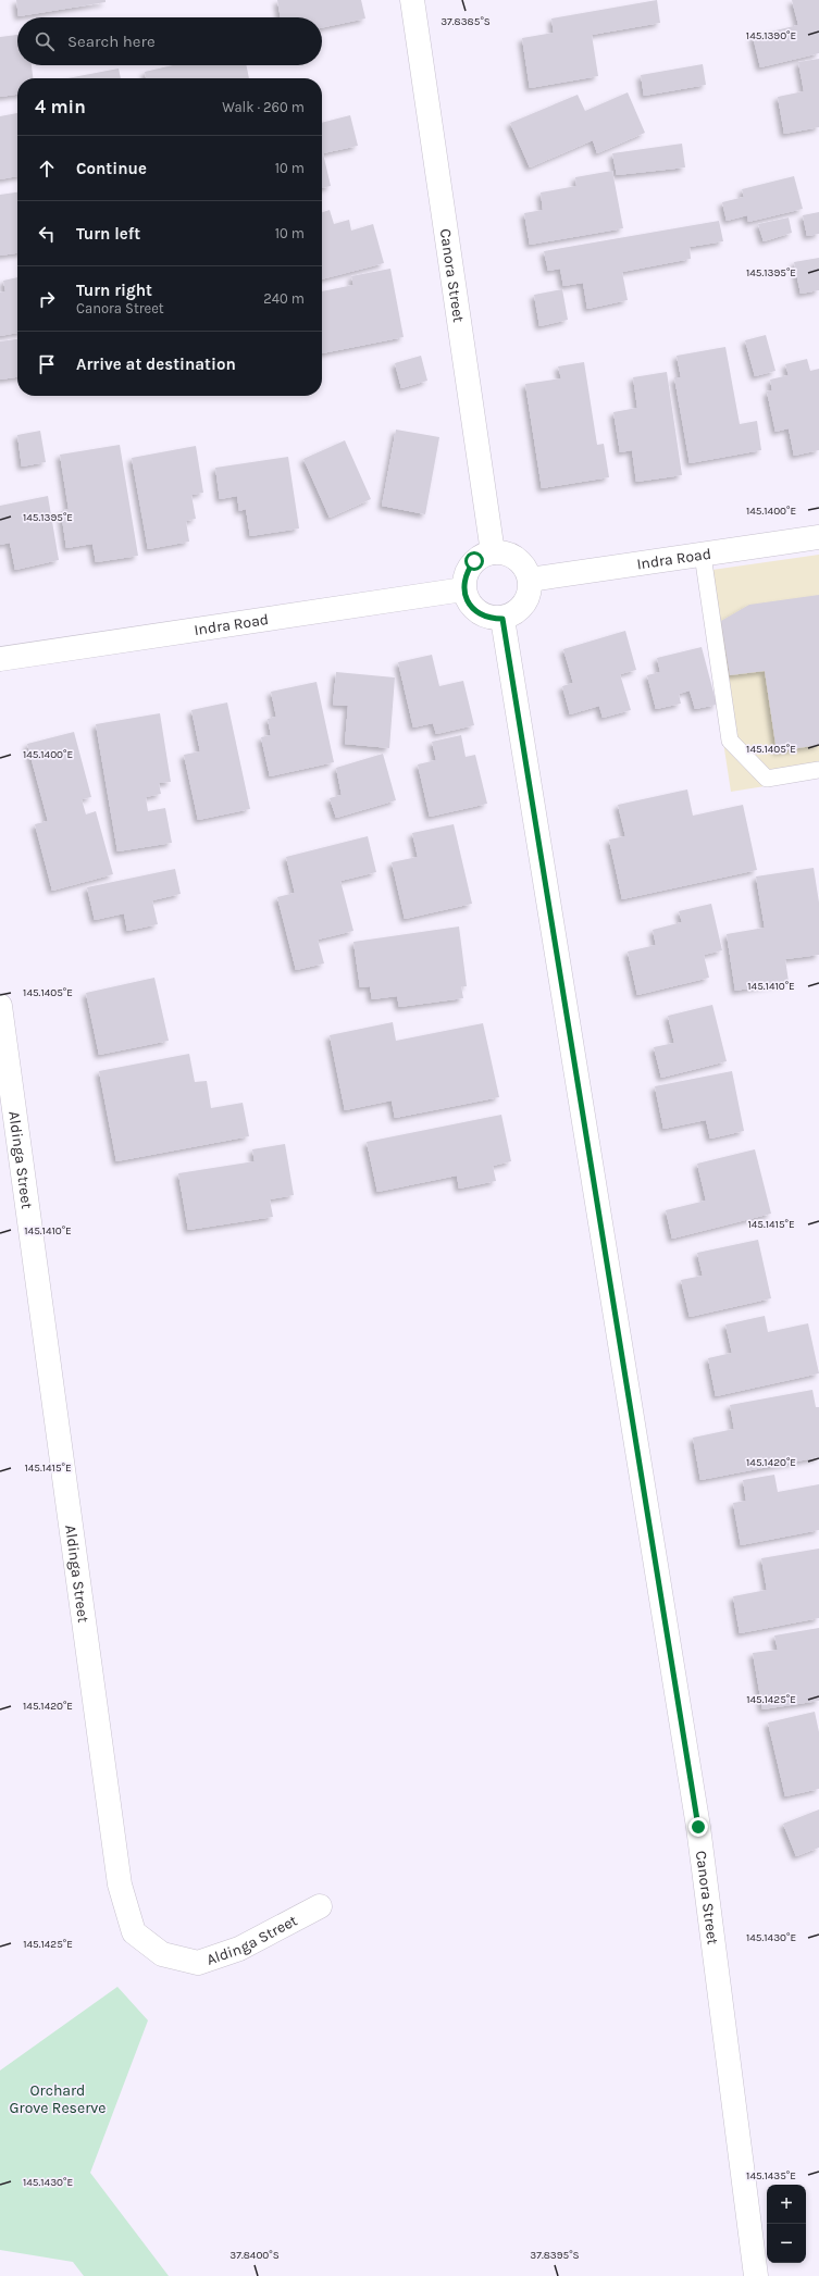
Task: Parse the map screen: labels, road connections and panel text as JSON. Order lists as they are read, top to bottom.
{
  "streets": {
    "street": ["Canora Street", "Indra Road", "Aldinga Street"]
  },
  "crossings": [
    ["Canora Street", "Indra Road"]
  ],
  "parks": ["Orchard Grove Reserve"],
  "page": {
    "search": "Search here",
    "heading": ["4 min", "Walk · 260 m"],
    "list": [
      ["Continue", "10 m"],
      ["Turn left", "10 m"],
      ["Turn right", "Canora Street", "240 m"],
      "Arrive at destination"
    ],
    "map_buttons": ["+", "−"]
  },
  "coordinates": [
    "37.8385°S",
    "145.1390°E",
    "145.1395°E",
    "145.1400°E",
    "145.1405°E",
    "145.1410°E",
    "145.1415°E",
    "145.1420°E",
    "145.1425°E",
    "145.1430°E",
    "145.1435°E",
    "37.8400°S",
    "37.8395°S"
  ]
}
